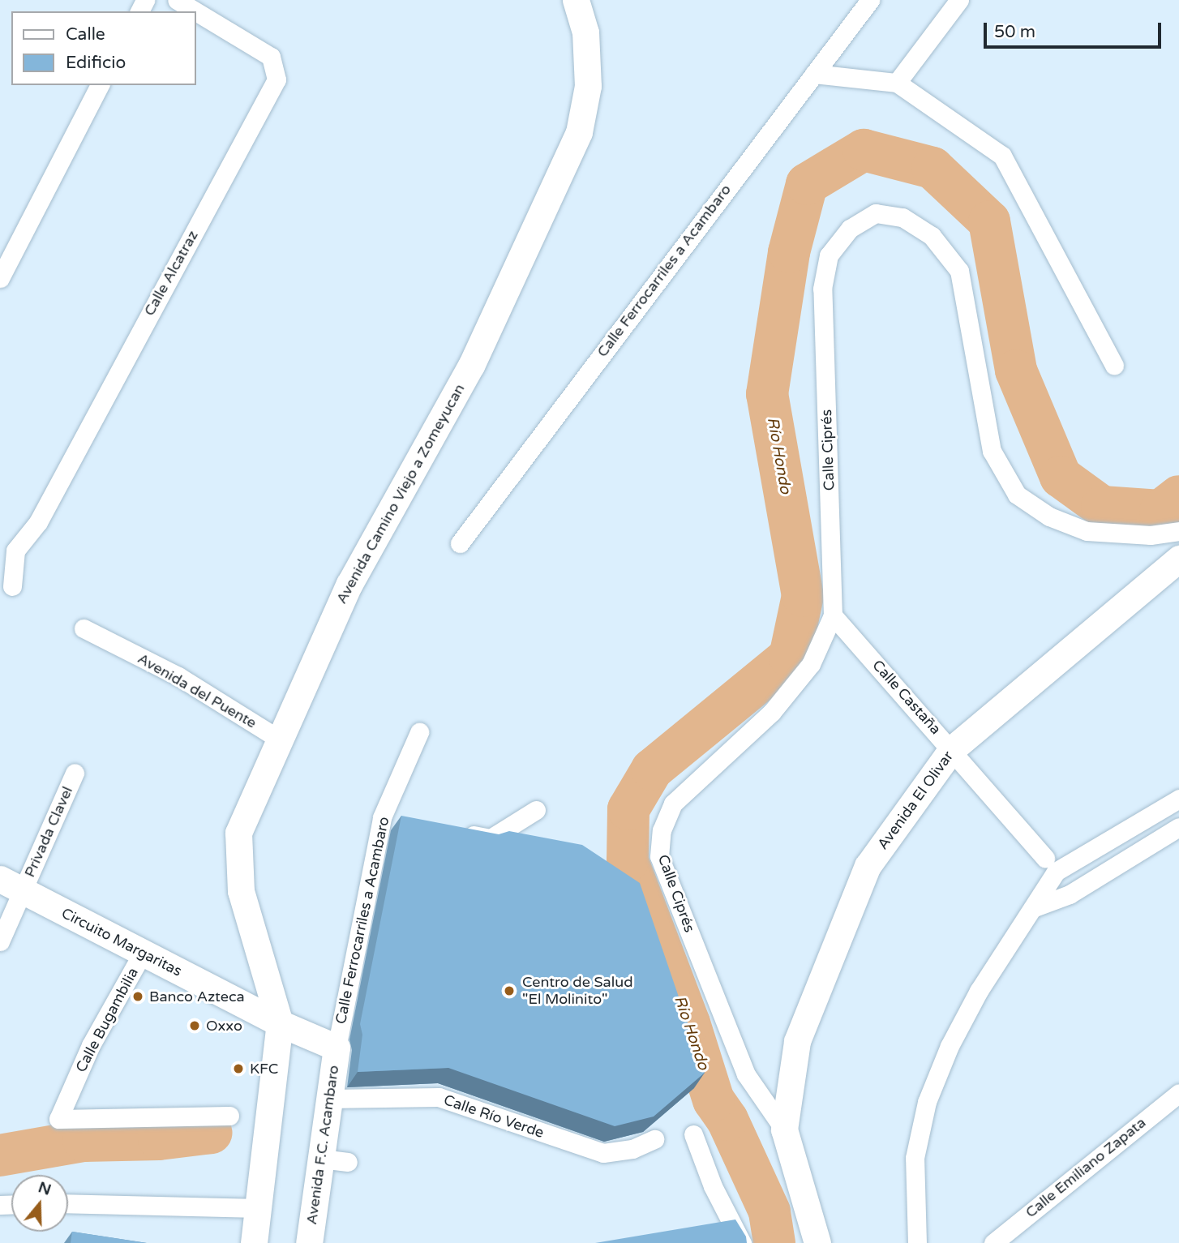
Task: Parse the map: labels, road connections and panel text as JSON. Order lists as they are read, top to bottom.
{
  "streets": {
    "street": [
      "Calle Ferrocarriles a Acambaro",
      "Calle Alcatraz",
      "Calle Ciprés",
      "Avenida Camino Viejo a Zomeyucan",
      "Avenida del Puente",
      "Calle Castaña",
      "Avenida El Olivar",
      "Privada Clavel",
      "Circuito Margaritas",
      "Calle Bugambilia",
      "Calle Río Verde",
      "Avenida F.C. Acambaro",
      "Calle Emiliano Zapata"
    ]
  },
  "crossings": [
    ["Calle Ferrocarriles a Acambaro", "Circuito Margaritas"],
    ["Calle Ferrocarriles a Acambaro", "Avenida F.C. Acambaro"],
    ["Calle Ciprés", "Calle Castaña"],
    ["Calle Ciprés", "Avenida El Olivar"],
    ["Avenida Camino Viejo a Zomeyucan", "Avenida del Puente"],
    ["Avenida Camino Viejo a Zomeyucan", "Circuito Margaritas"],
    ["Calle Castaña", "Avenida El Olivar"],
    ["Privada Clavel", "Circuito Margaritas"],
    ["Circuito Margaritas", "Calle Bugambilia"],
    ["Circuito Margaritas", "Avenida F.C. Acambaro"],
    ["Calle Río Verde", "Avenida F.C. Acambaro"]
  ],
  "water": ["Río Hondo"],
  "places": [
    "Centro de Salud \"El Molinito\"",
    "Banco Azteca",
    "Oxxo",
    "KFC"
  ],
  "legend": ["Calle", "Edificio"],
  "scale_bar": "50 m",
  "north": "top"
}
